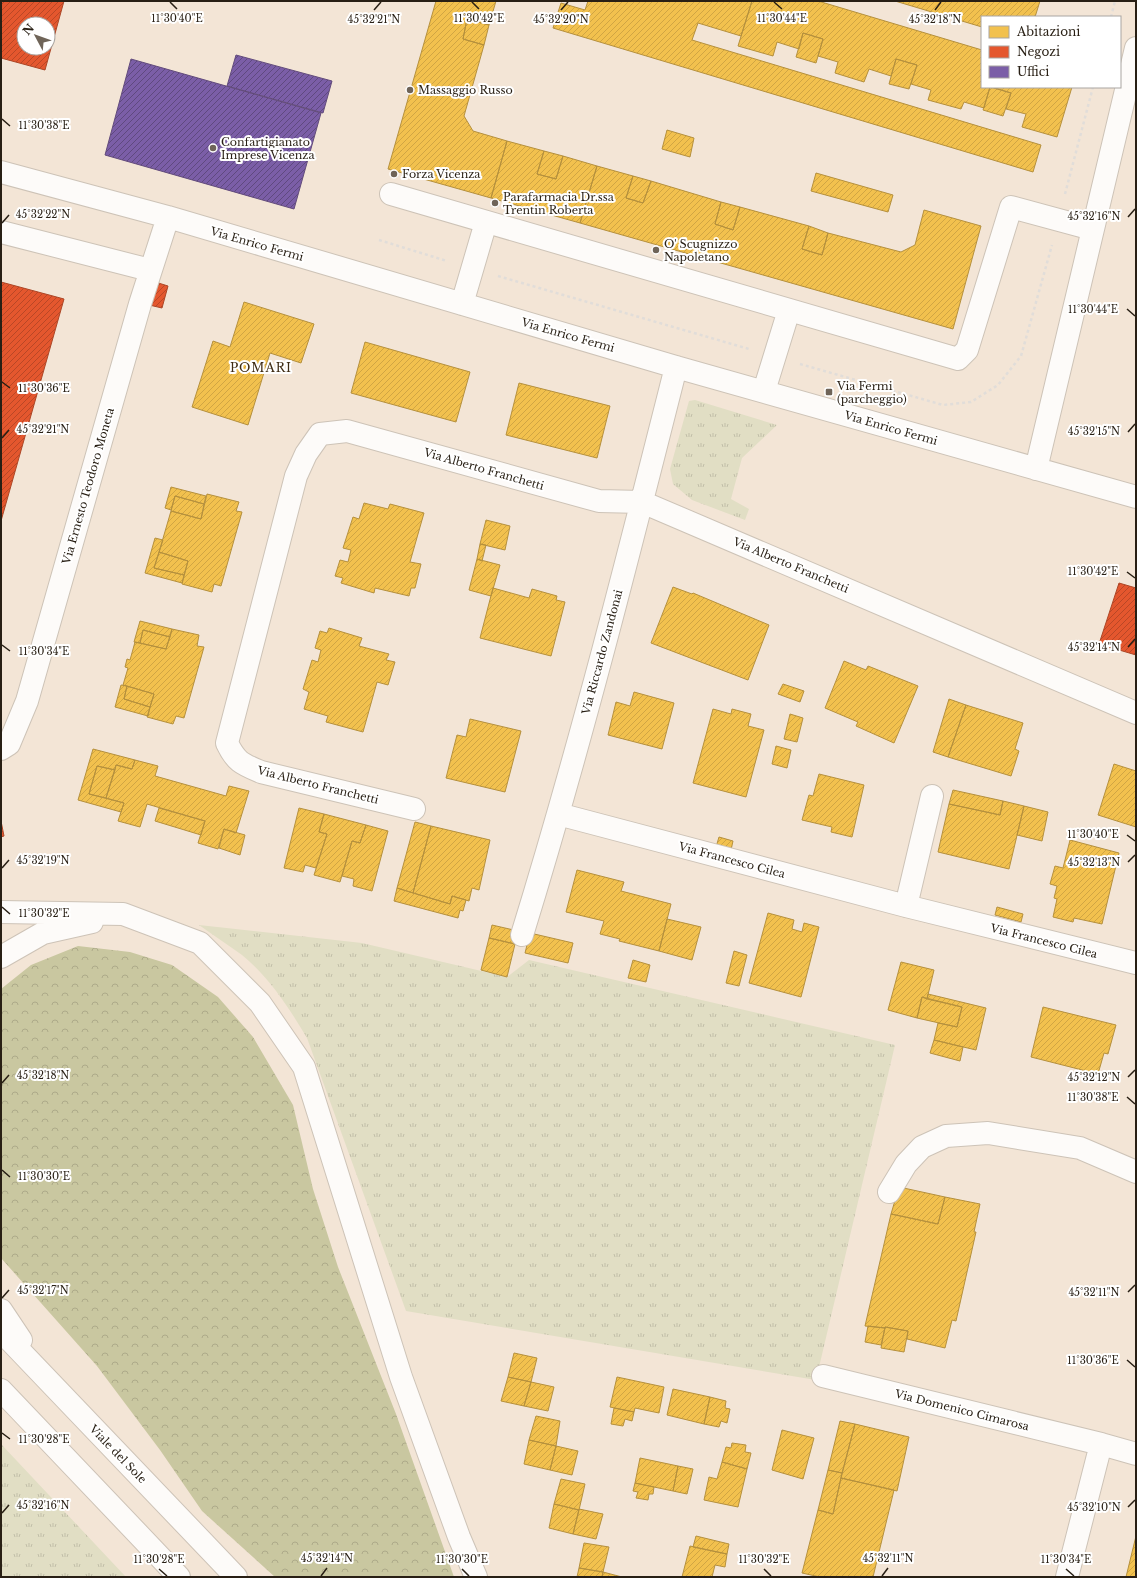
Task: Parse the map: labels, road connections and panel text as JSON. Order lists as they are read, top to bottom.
{
  "streets": {
    "main road": [
      "Via Enrico Fermi",
      "Via Alberto Franchetti",
      "Via Ernesto Teodoro Moneta",
      "Via Riccardo Zandonai",
      "Via Francesco Cilea",
      "Via Domenico Cimarosa",
      "Viale del Sole"
    ]
  },
  "crossings": [
    ["Via Enrico Fermi", "Via Ernesto Teodoro Moneta"],
    ["Via Enrico Fermi", "Via Riccardo Zandonai"],
    ["Via Alberto Franchetti", "Via Riccardo Zandonai"],
    ["Via Riccardo Zandonai", "Via Francesco Cilea"]
  ],
  "districts": ["POMARI"],
  "places": {
    "other": [
      "Massaggio Russo",
      "Confartigianato Imprese Vicenza",
      "Forza Vicenza",
      "Parafarmacia Dr.ssa Trentin Roberta",
      "O' Scugnizzo Napoletano"
    ],
    "transit": ["Via Fermi (parcheggio)"]
  },
  "legend": ["Abitazioni", "Negozi", "Uffici"],
  "north": "top left",
  "coordinates": [
    "11°30'40\"E",
    "11°30'42\"E",
    "11°30'44\"E",
    "45°32'21\"N",
    "45°32'20\"N",
    "45°32'18\"N",
    "11°30'38\"E",
    "45°32'22\"N",
    "45°32'16\"N",
    "11°30'36\"E",
    "45°32'15\"N",
    "45°32'14\"N",
    "11°30'34\"E",
    "45°32'19\"N",
    "45°32'13\"N",
    "11°30'32\"E",
    "45°32'12\"N",
    "11°30'30\"E",
    "45°32'17\"N",
    "45°32'11\"N",
    "11°30'28\"E",
    "45°32'10\"N"
  ]
}
